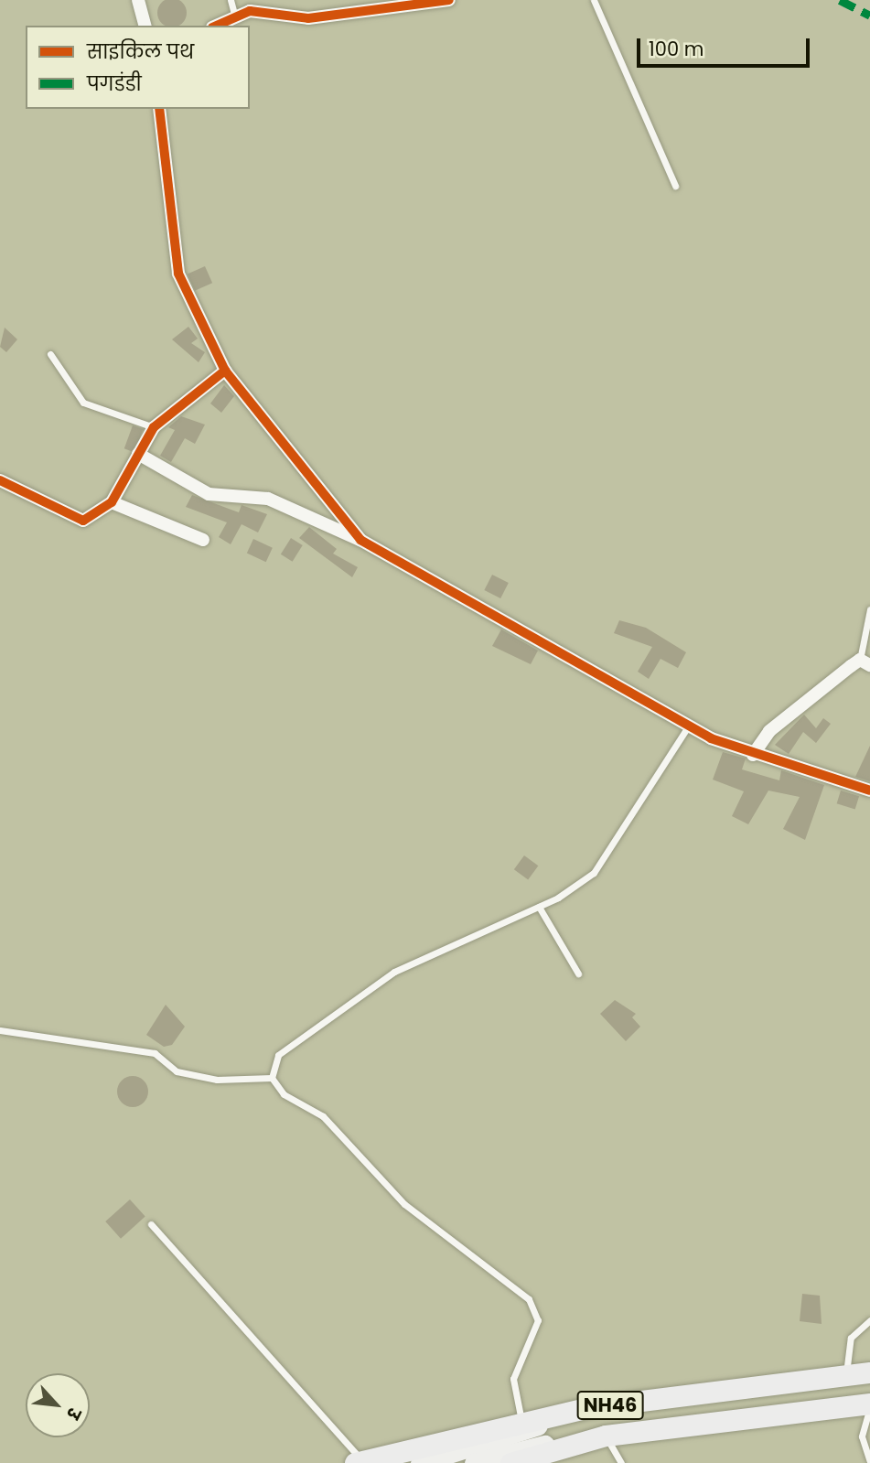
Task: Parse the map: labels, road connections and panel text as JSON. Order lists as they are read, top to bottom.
{
  "streets": {
    "highway": ["NH46"]
  },
  "legend": ["साइकिल पथ", "पगडंडी"],
  "scale_bar": "100 m",
  "north": "bottom right"
}
